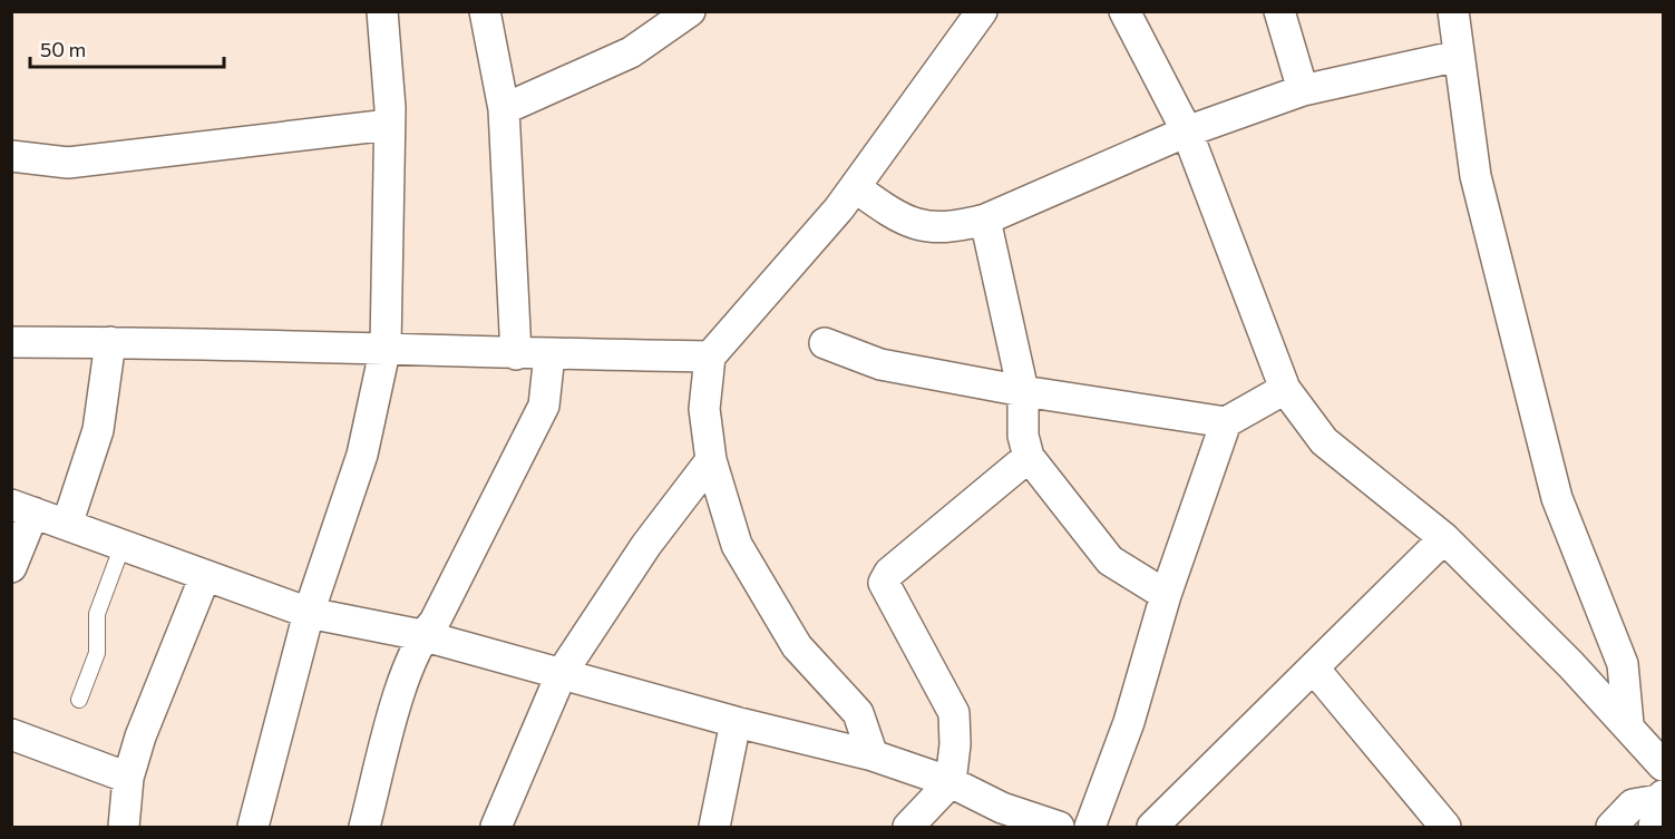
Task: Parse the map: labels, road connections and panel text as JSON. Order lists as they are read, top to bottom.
{
  "scale_bar": "50 m"
}
